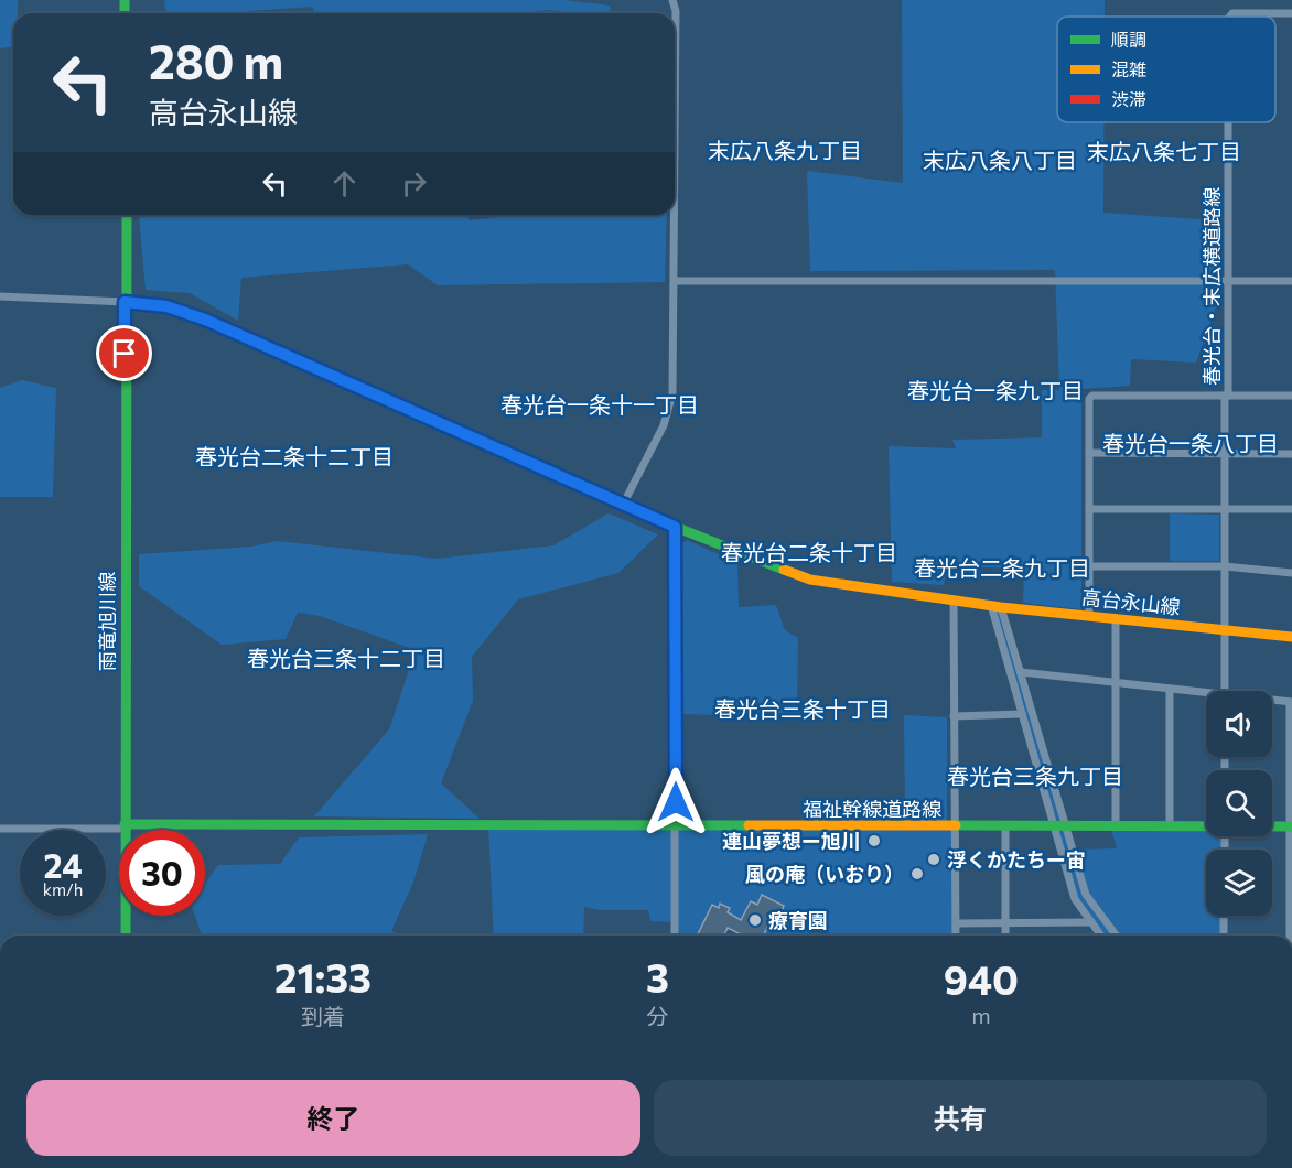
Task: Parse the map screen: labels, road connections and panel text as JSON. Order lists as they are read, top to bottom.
{
  "streets": {
    "street": [
      "春光台・末広横道路線",
      "高台永山線",
      "雨竜旭川線",
      "福祉幹線道路線"
    ]
  },
  "crossings": [
    ["春光台・末広横道路線", "高台永山線"],
    ["高台永山線", "雨竜旭川線"],
    ["高台永山線", "福祉幹線道路線"],
    ["雨竜旭川線", "福祉幹線道路線"]
  ],
  "districts": [
    "末広八条九丁目",
    "末広八条七丁目",
    "末広八条八丁目",
    "春光台一条九丁目",
    "春光台一条十一丁目",
    "春光台一条八丁目",
    "春光台二条十二丁目",
    "春光台二条十丁目",
    "春光台二条九丁目",
    "春光台三条十二丁目",
    "春光台三条十丁目",
    "春光台三条九丁目"
  ],
  "places": [
    "連山夢想ー旭川",
    "浮くかたちー宙",
    "風の庵（いおり）",
    "療育園"
  ],
  "legend": ["順調", "混雑", "渋滞"],
  "page": {
    "turn": ["280 m", "高台永山線"],
    "speed": "24 km/h",
    "limit": "30",
    "eta": [
      "21:33",
      "到着",
      "3",
      "分",
      "940",
      "m"
    ],
    "buttons": ["終了", "共有"]
  }
}
